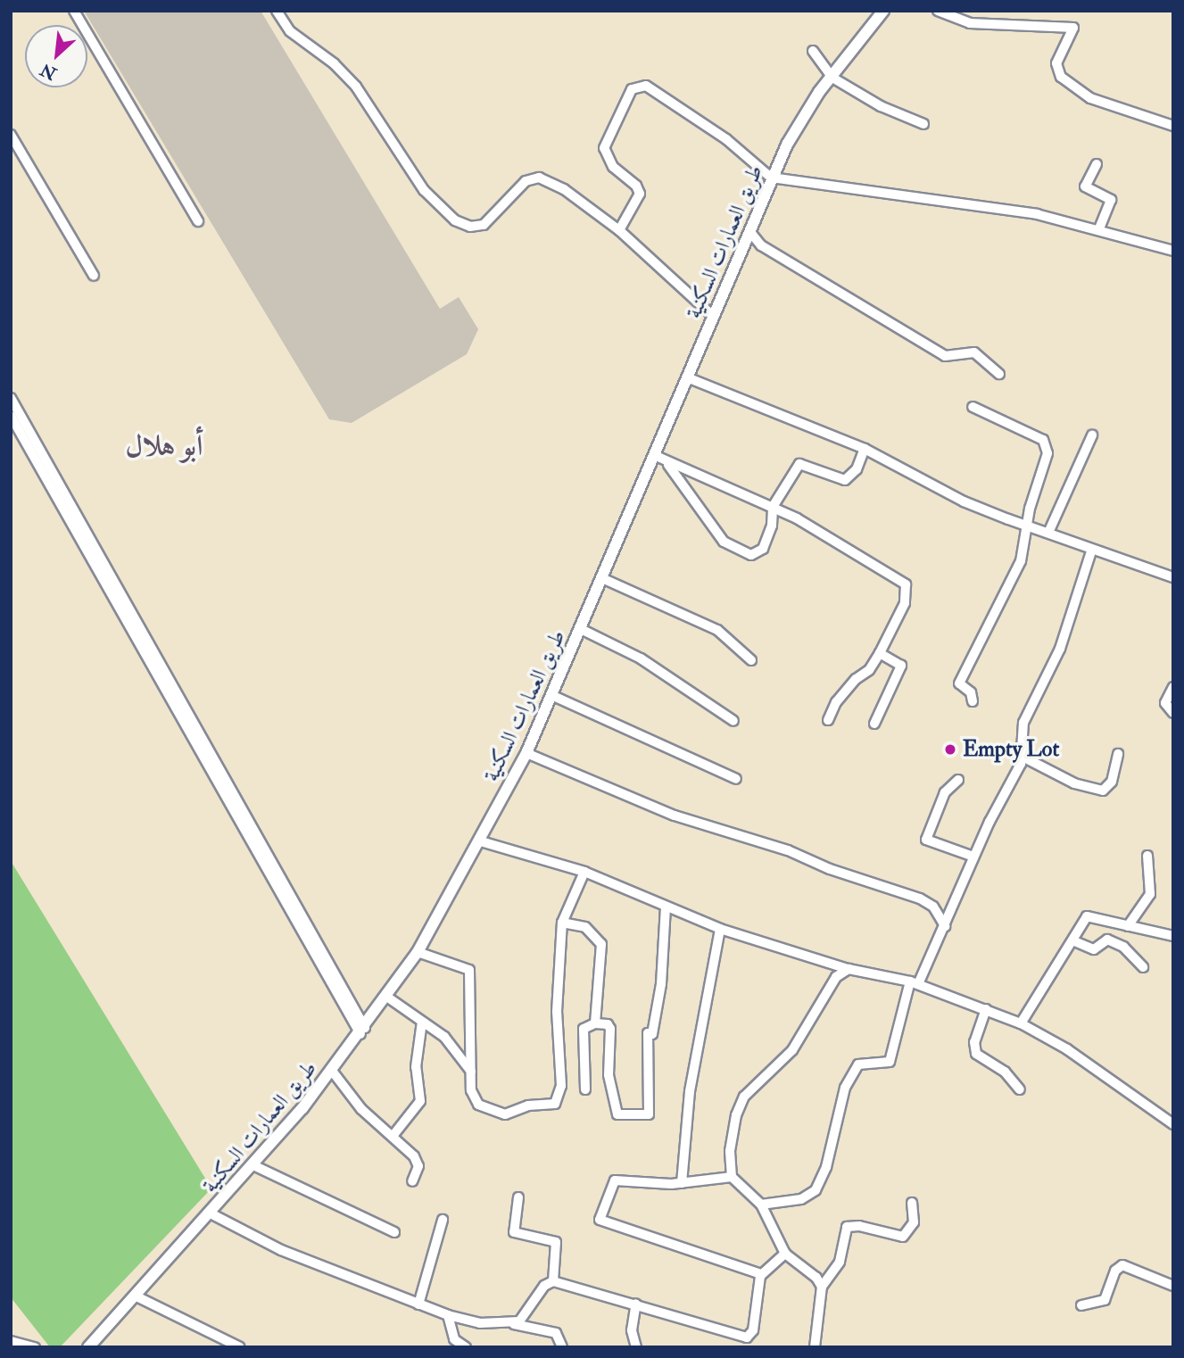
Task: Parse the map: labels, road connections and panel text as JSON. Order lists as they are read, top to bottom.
{
  "streets": {
    "main road": ["طريق العمارات السكنية"]
  },
  "districts": ["أبو هلال"],
  "places": ["Empty Lot"],
  "north": "bottom left"
}
